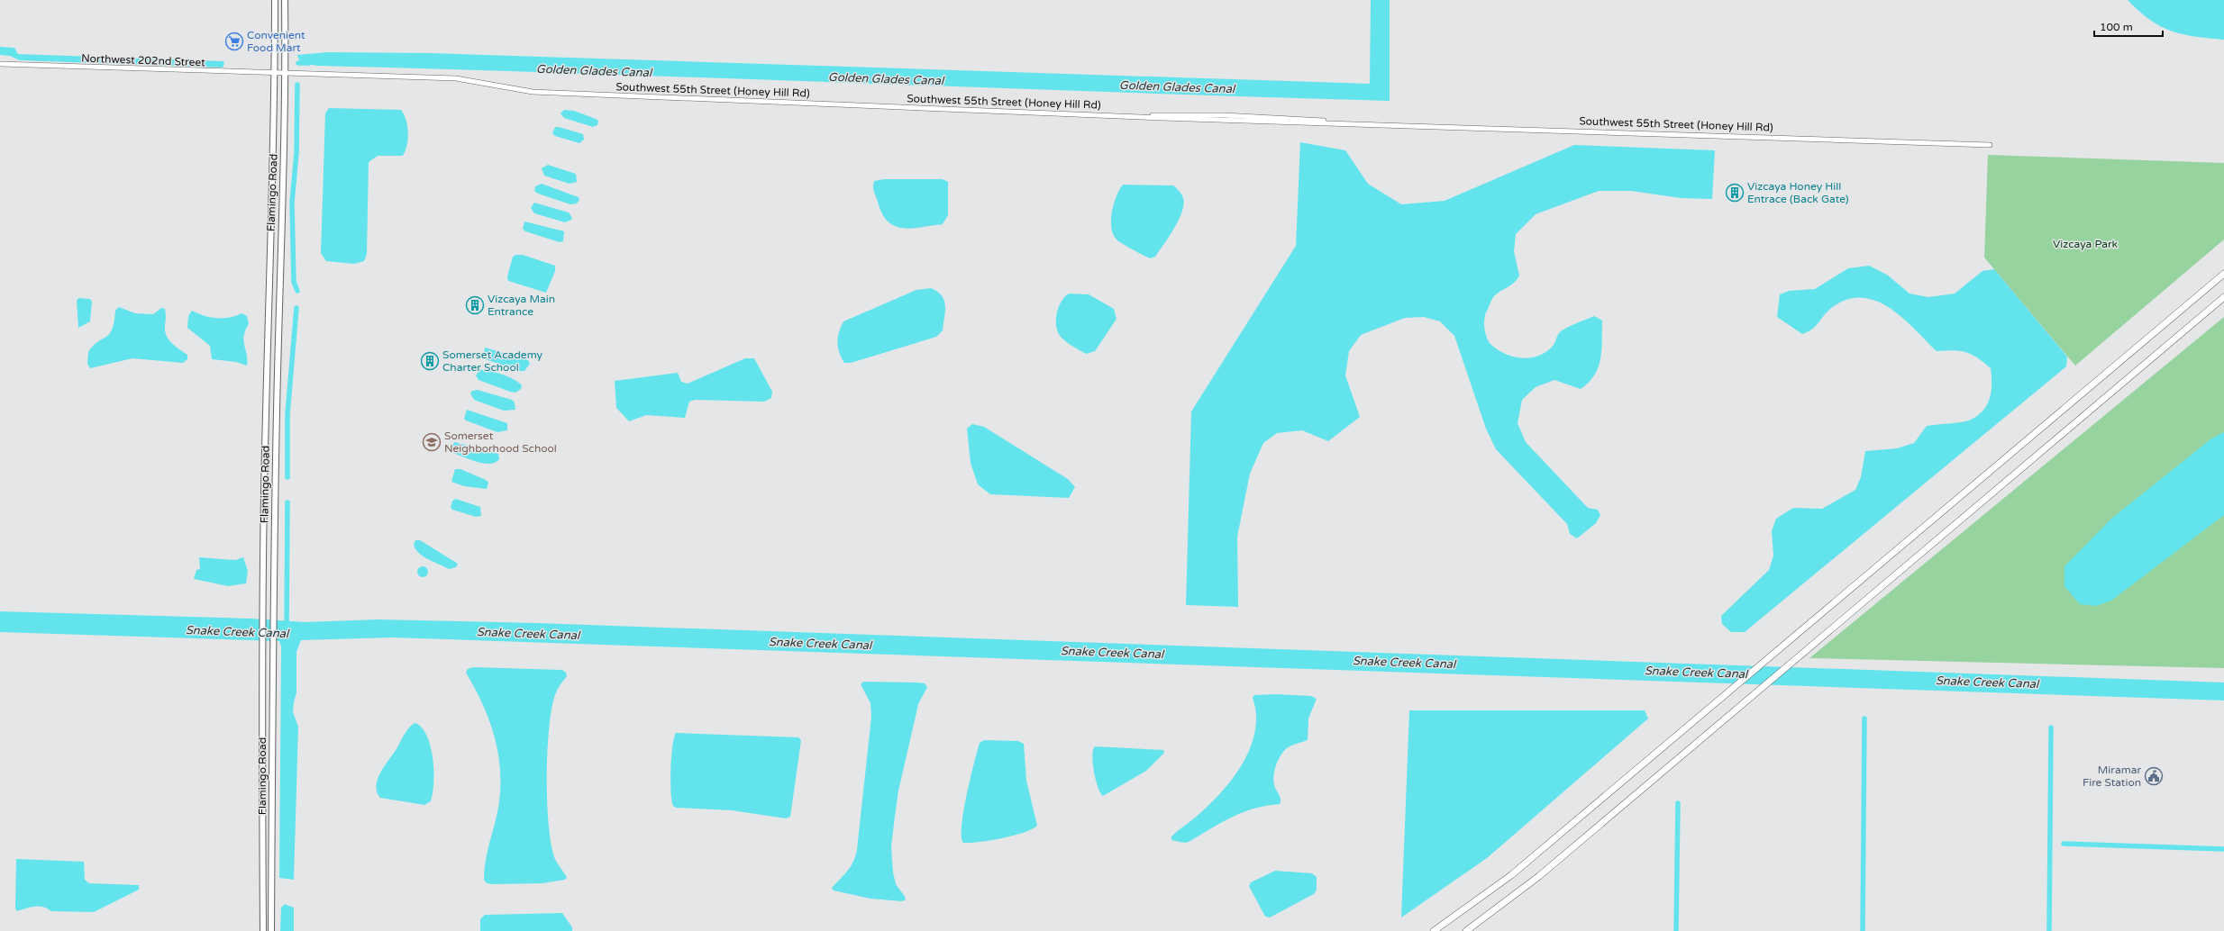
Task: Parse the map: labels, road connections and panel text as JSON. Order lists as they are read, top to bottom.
{
  "streets": {
    "main road": ["Flamingo Road"],
    "street": ["Northwest 202nd Street", "Southwest 55th Street (Honey Hill Rd)"]
  },
  "crossings": [
    ["Northwest 202nd Street", "Southwest 55th Street (Honey Hill Rd)"],
    ["Northwest 202nd Street", "Flamingo Road"],
    ["Southwest 55th Street (Honey Hill Rd)", "Flamingo Road"]
  ],
  "water": ["Golden Glades Canal", "Snake Creek Canal"],
  "parks": ["Vizcaya Park"],
  "places": {
    "supermarket": ["Convenient Food Mart"],
    "building": ["Vizcaya Honey Hill Entrace (Back Gate)", "Vizcaya Main Entrance", "Somerset Academy Charter School"],
    "school or university": ["Somerset Neighborhood School"],
    "public building": ["Miramar Fire Station"]
  },
  "scale_bar": "100 m"
}
